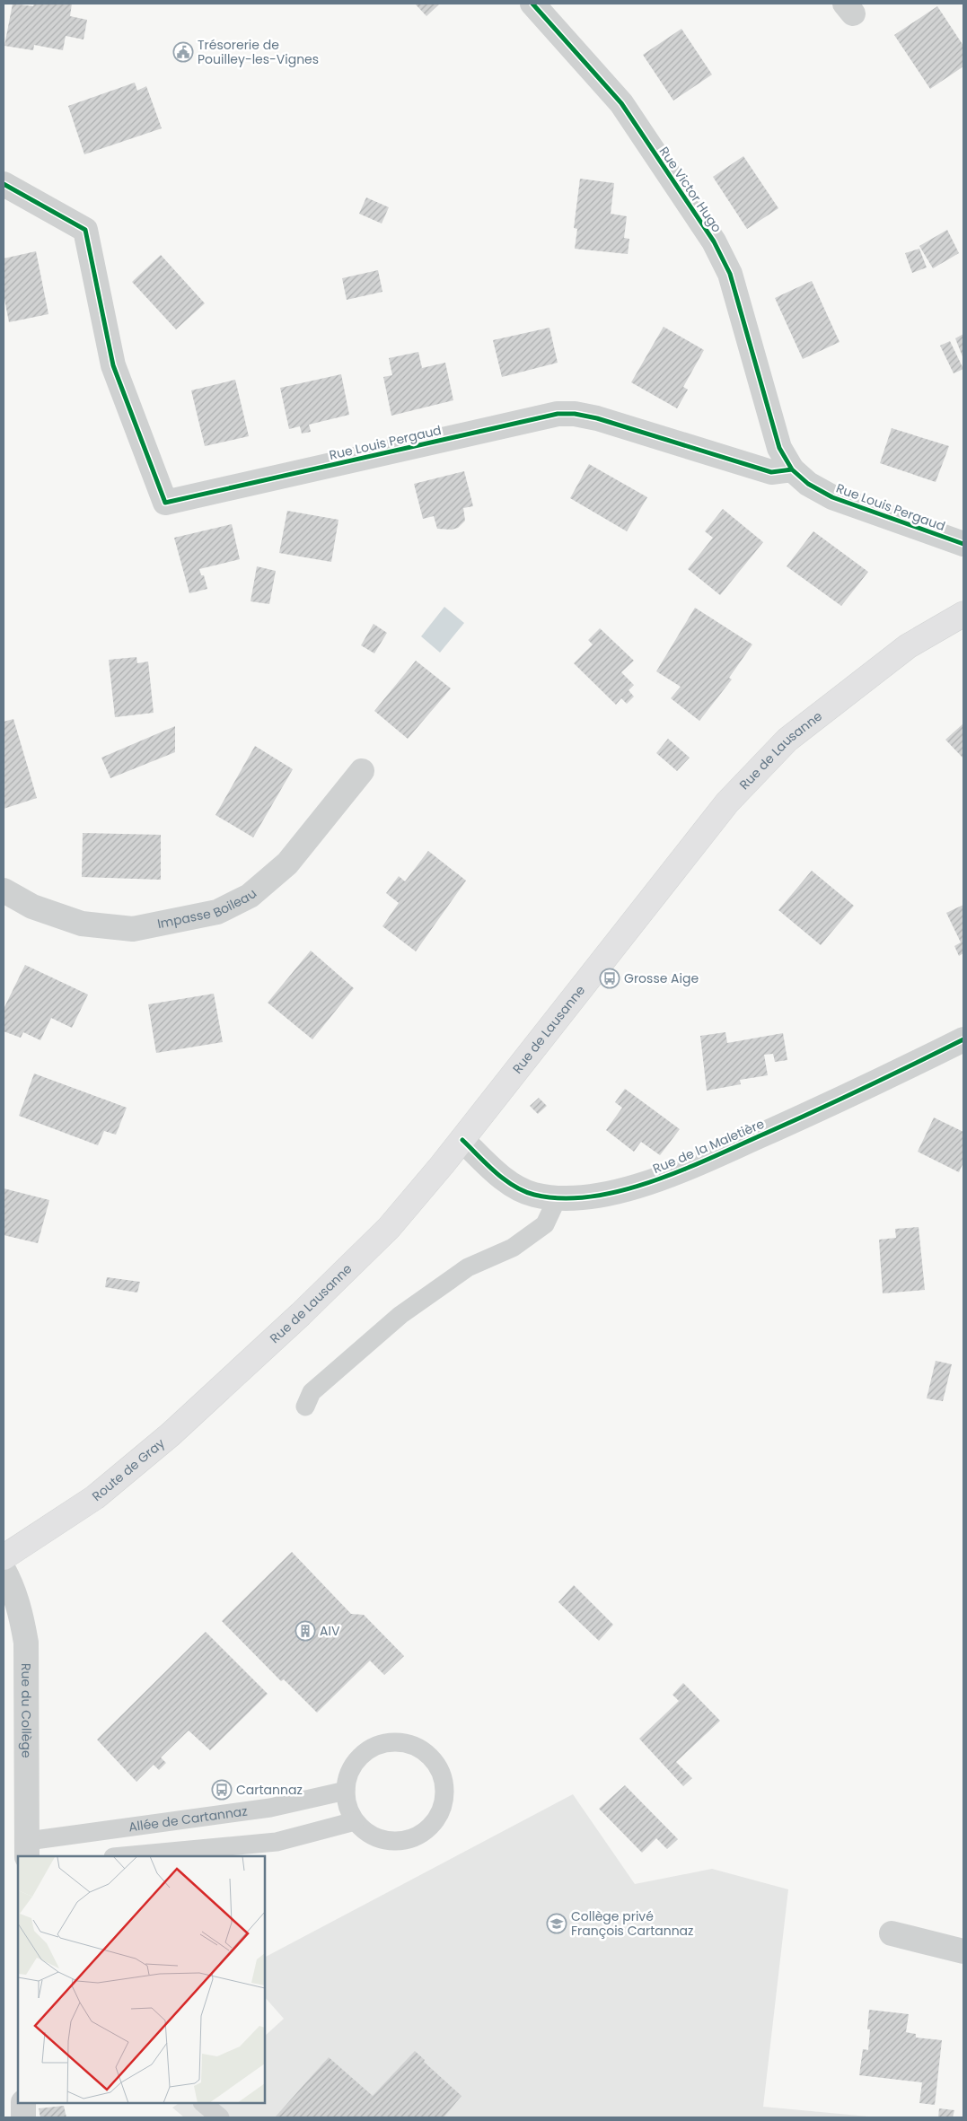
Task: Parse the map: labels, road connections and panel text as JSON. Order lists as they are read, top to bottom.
{
  "streets": {
    "main road": ["Rue de Lausanne", "Route de Gray"],
    "street": [
      "Rue Victor Hugo",
      "Rue Louis Pergaud",
      "Impasse Boileau",
      "Rue de la Maletière",
      "Rue du Collège"
    ],
    "lane": ["Allée de Cartannaz"]
  },
  "crossings": [
    ["Rue Victor Hugo", "Rue Louis Pergaud"],
    ["Rue de Lausanne", "Rue de la Maletière"],
    ["Rue de Lausanne", "Route de Gray"],
    ["Rue du Collège", "Allée de Cartannaz"]
  ],
  "places": {
    "public building": ["Trésorerie de Pouilley-les-Vignes"],
    "bus stop": ["Grosse Aige", "Cartannaz"],
    "building": ["AIV"],
    "school or university": ["Collège privé François Cartannaz"]
  }
}
